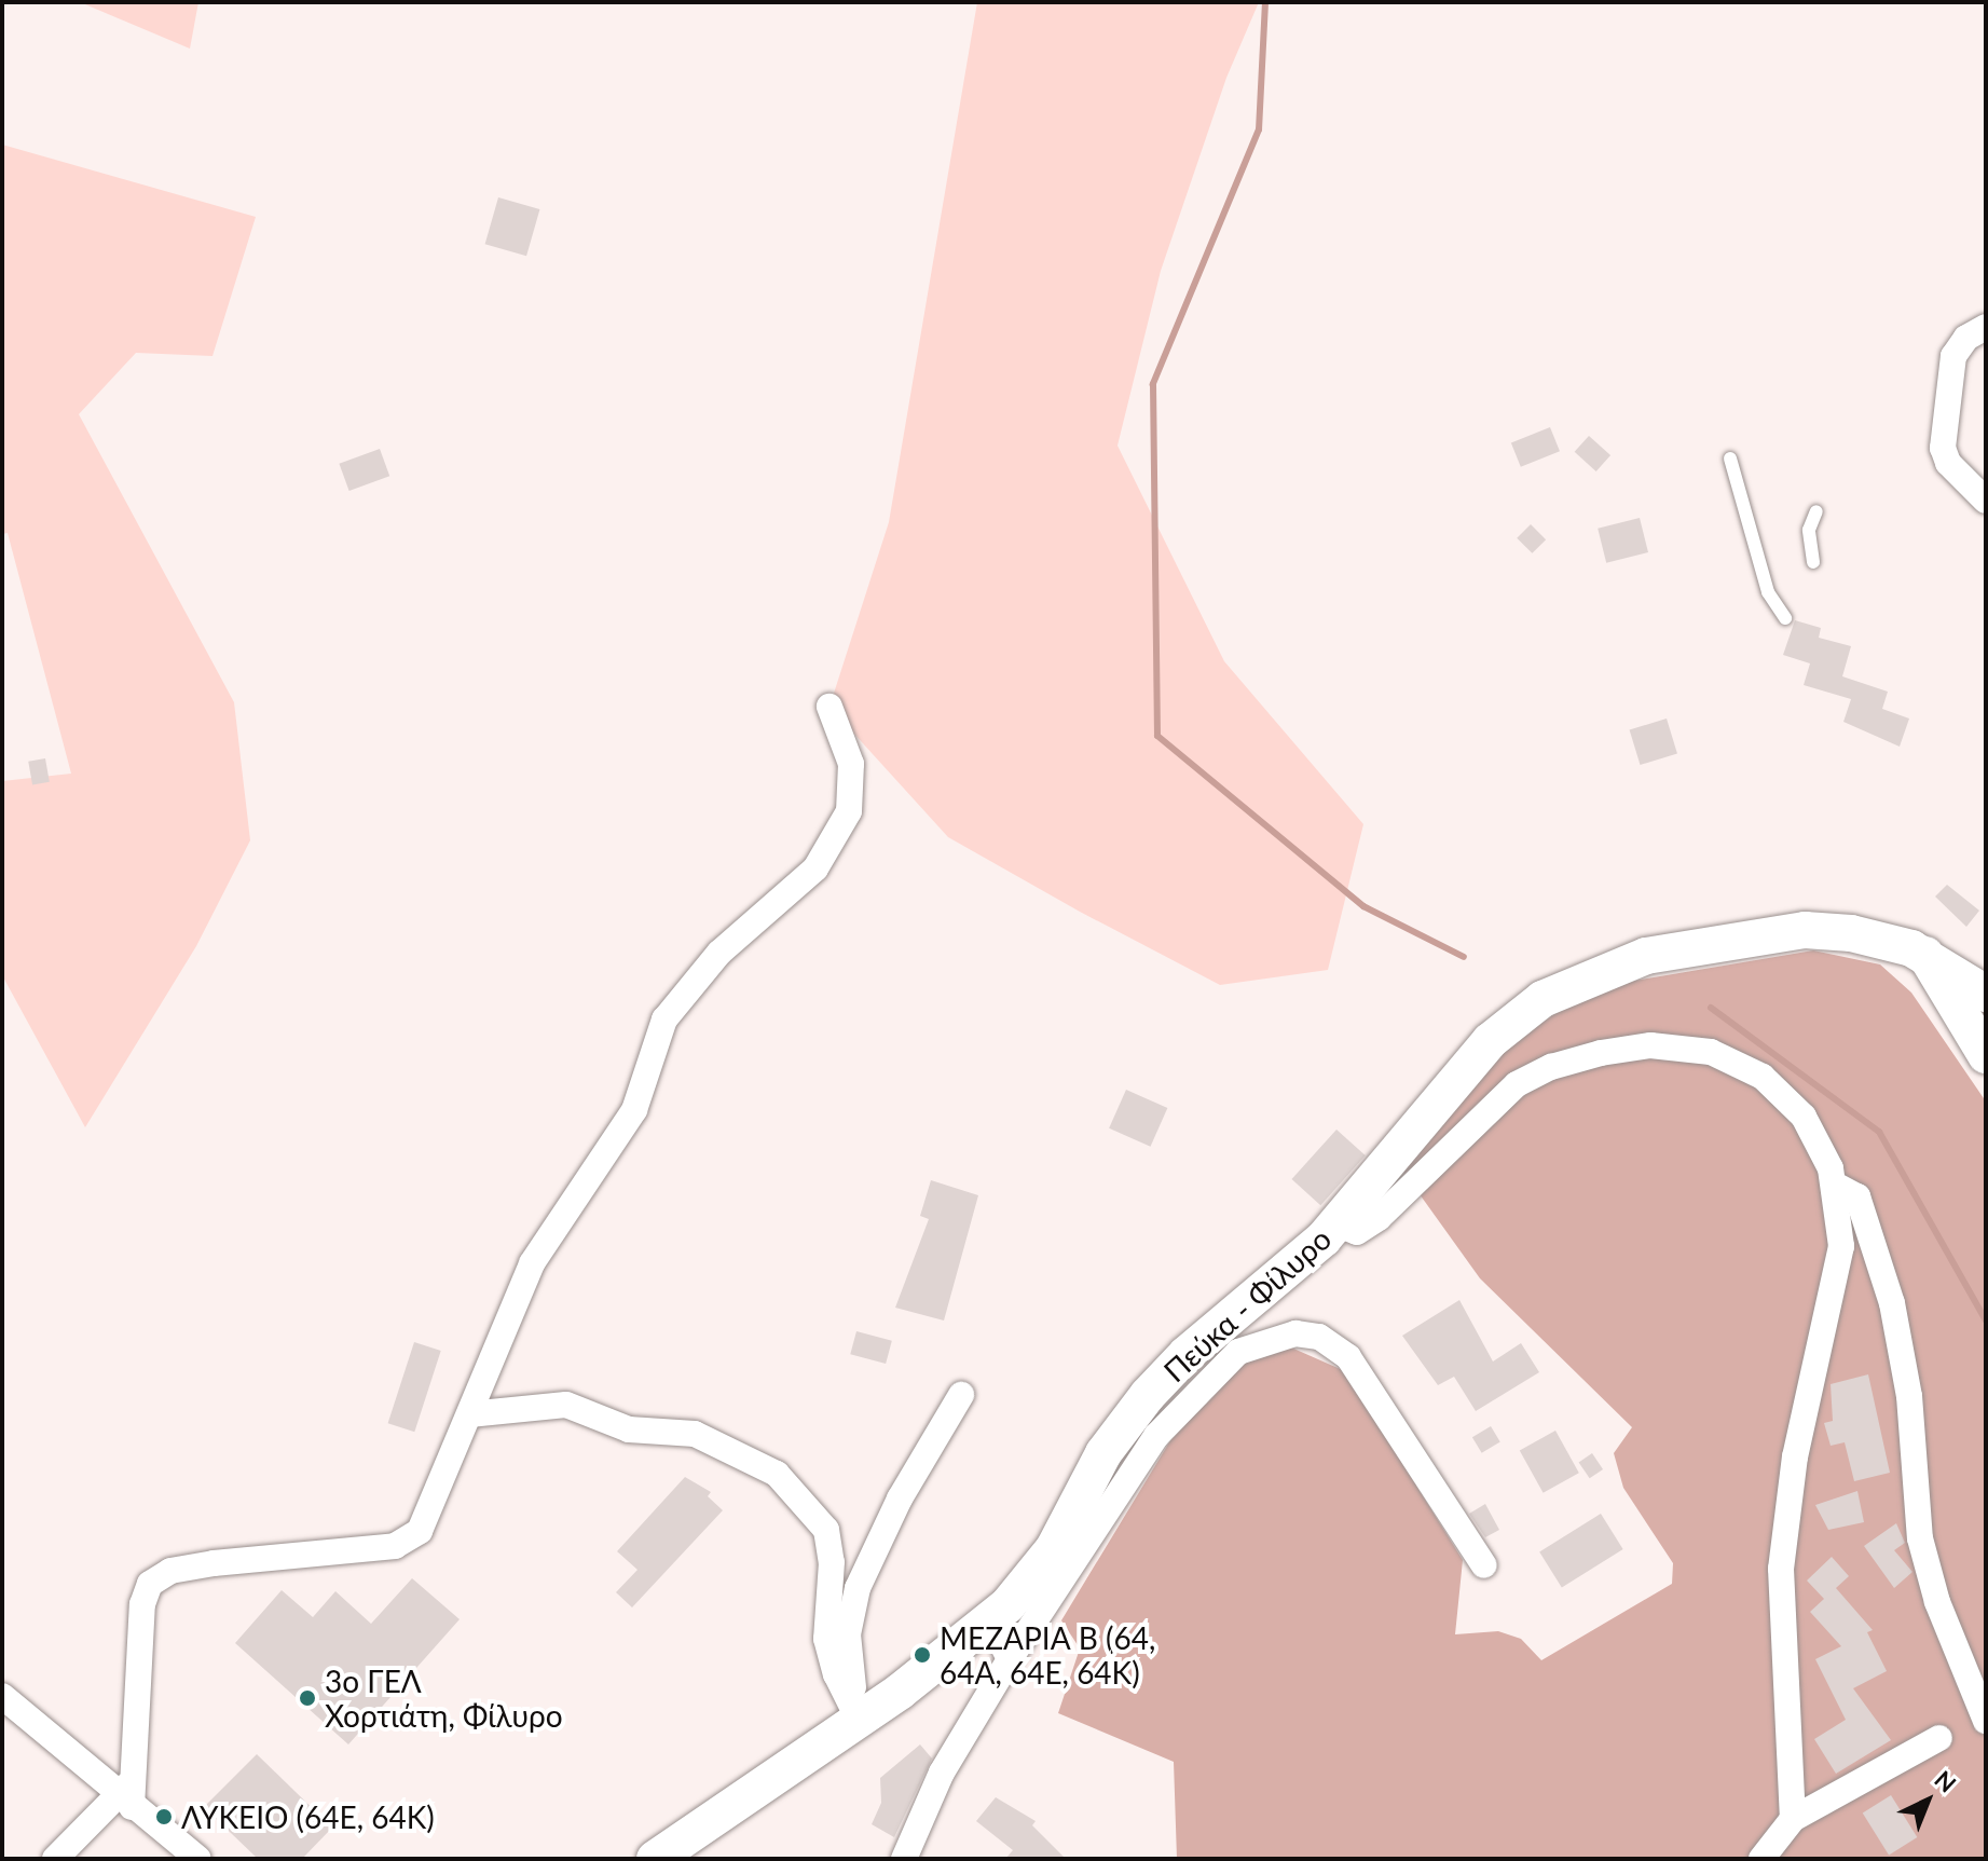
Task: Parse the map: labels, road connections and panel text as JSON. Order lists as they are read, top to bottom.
{
  "streets": {
    "main road": ["Πεύκα - Φίλυρο"]
  },
  "places": ["ΜΕΖΑΡΙΑ B (64, 64Α, 64Ε, 64Κ)", "3ο ΓΕΛ Χορτιάτη, Φίλυρο", "ΛΥΚΕΙΟ (64Ε, 64Κ)"],
  "north": "top right"
}
